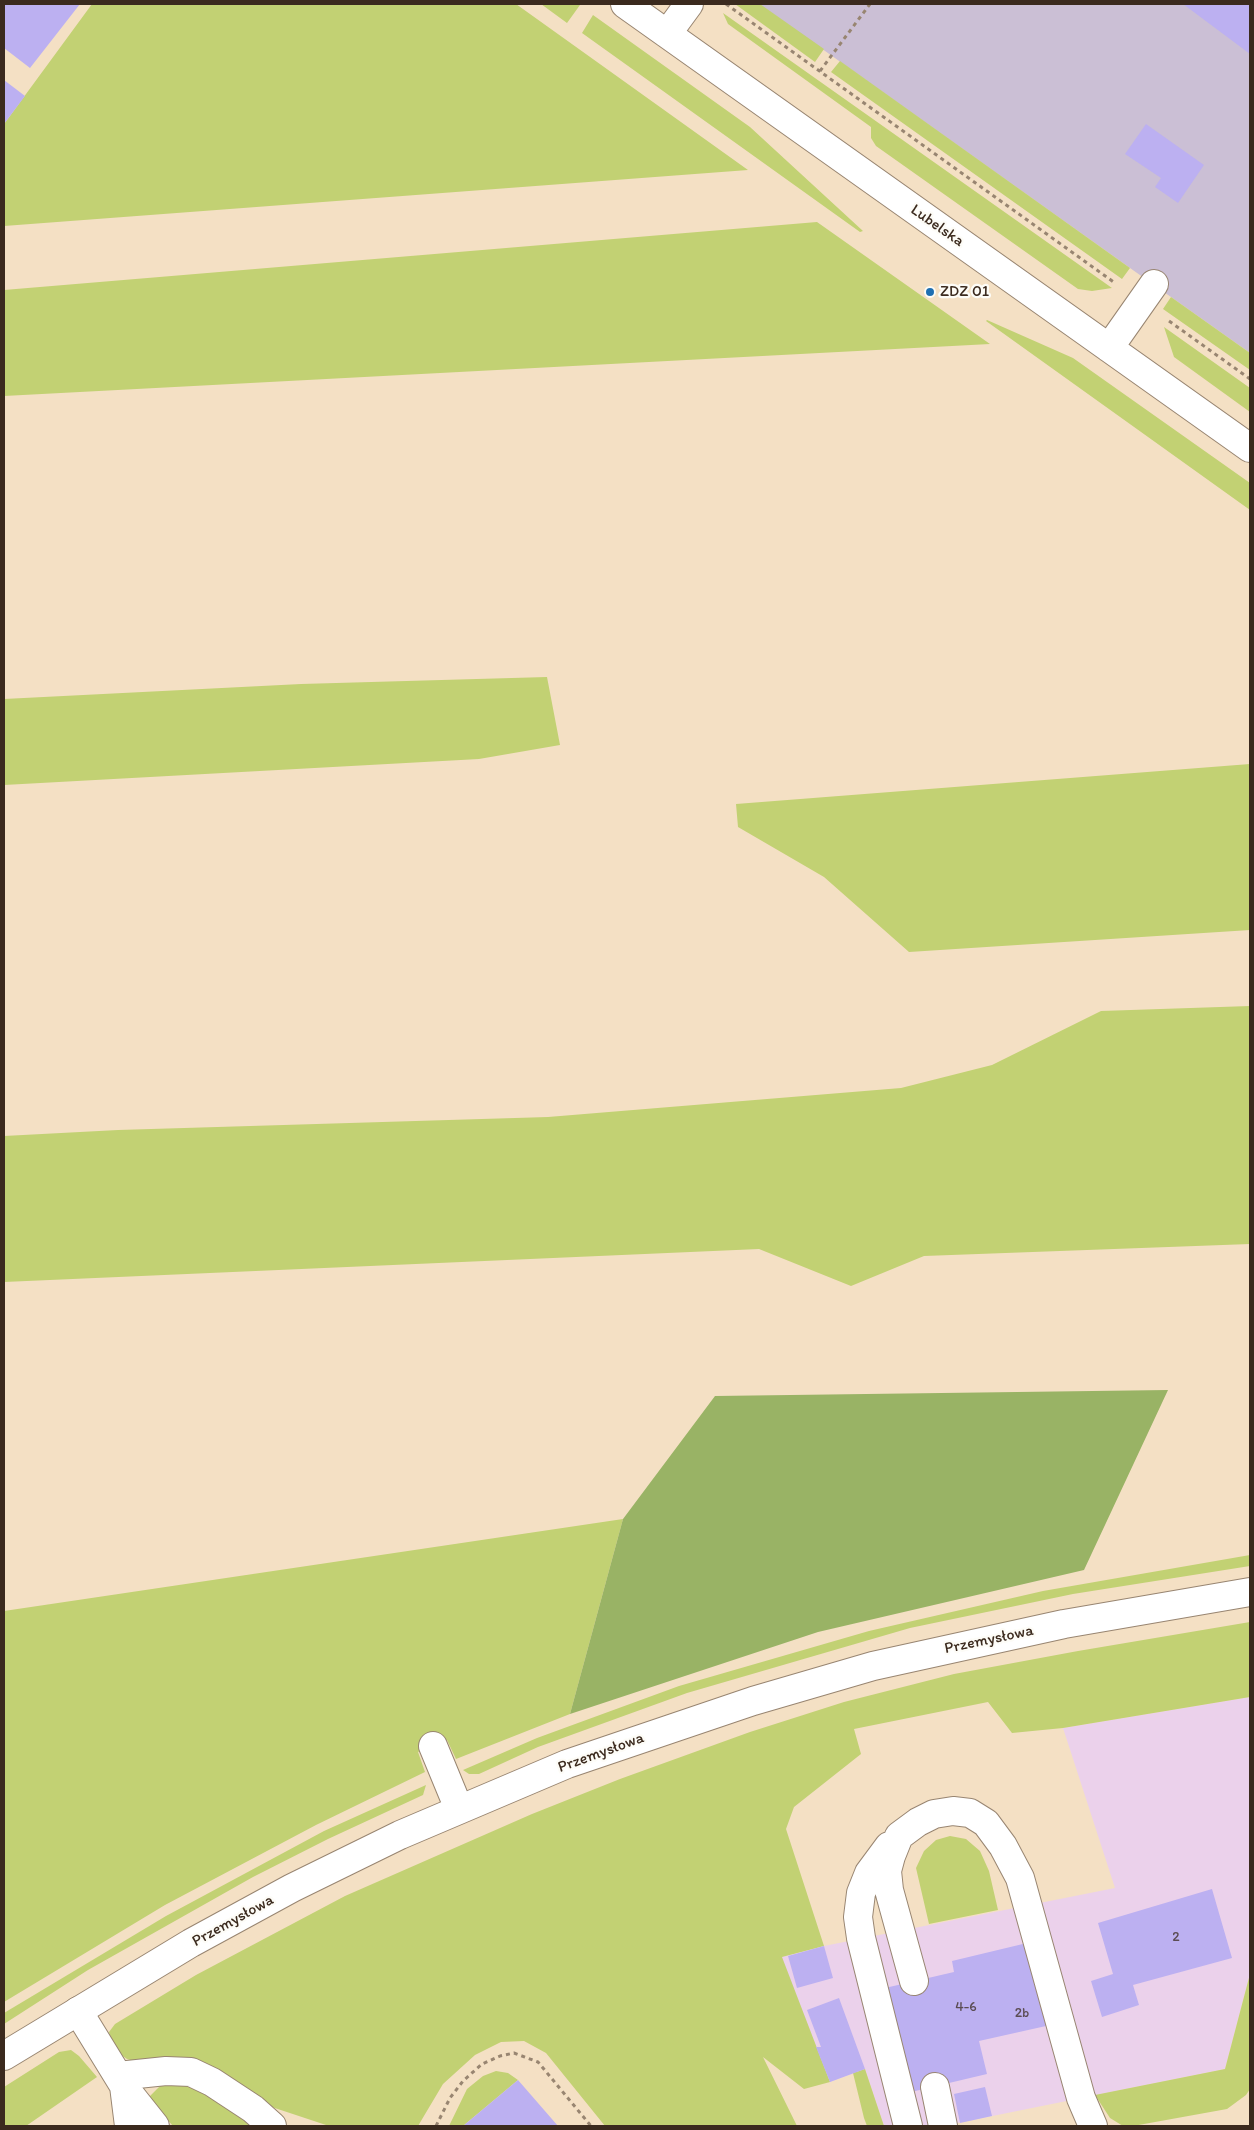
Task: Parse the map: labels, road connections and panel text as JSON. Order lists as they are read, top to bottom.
{
  "streets": {
    "main road": ["Lubelska", "Przemysłowa"]
  },
  "places": ["ZDZ 01"],
  "house_numbers": ["2", "4-6", "2b"]
}
